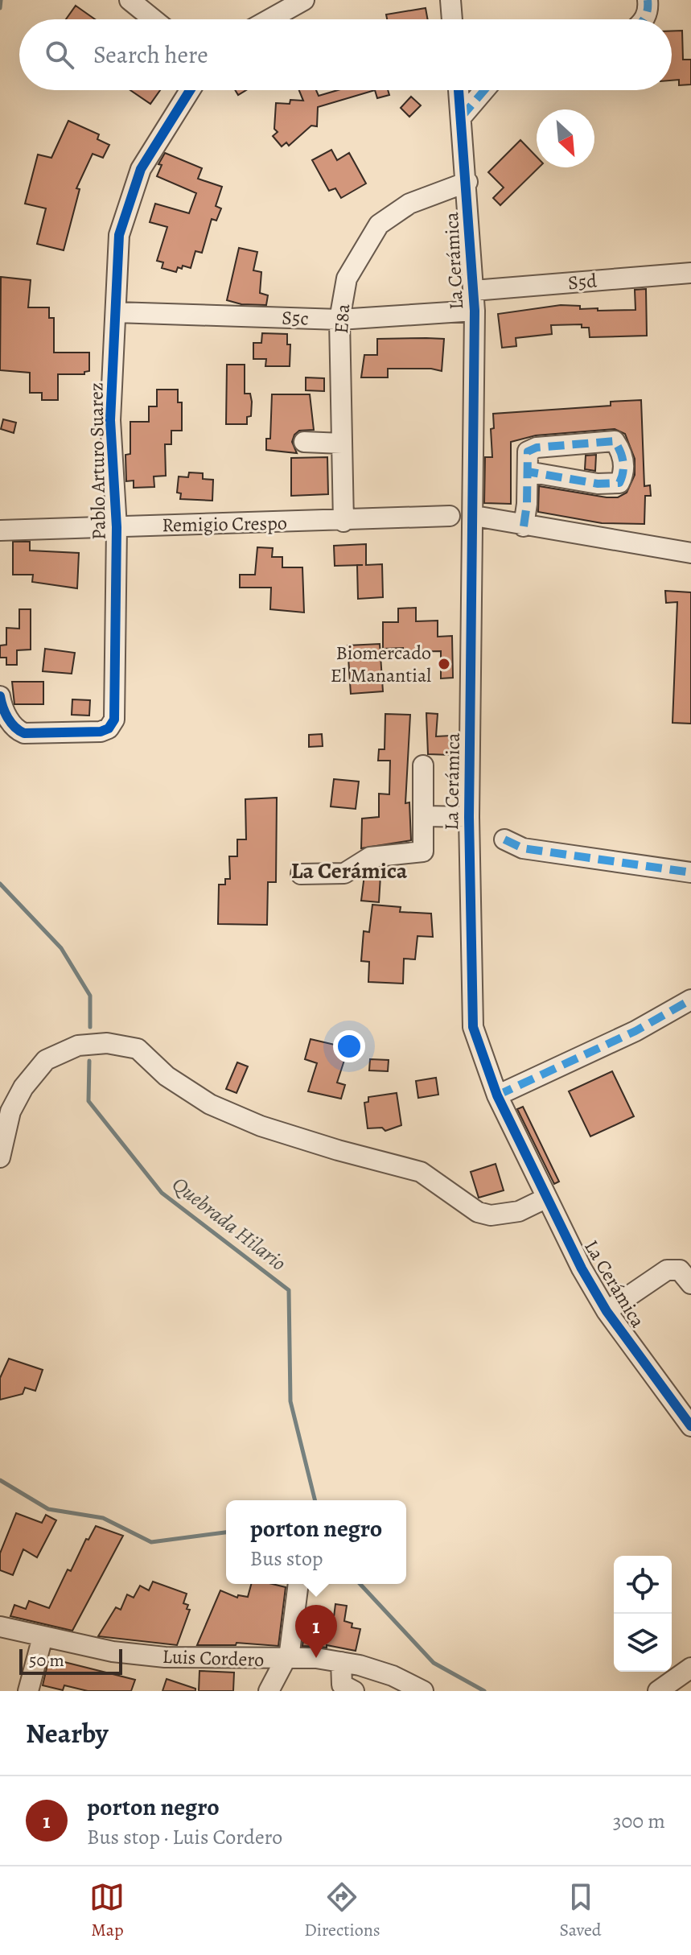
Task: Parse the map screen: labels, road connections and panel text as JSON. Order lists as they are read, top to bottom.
{
  "streets": {
    "street": [
      "La Cerámica",
      "S5d",
      "S5c",
      "E8a",
      "Pablo Arturo Suarez",
      "Remigio Crespo",
      "Luis Cordero"
    ]
  },
  "crossings": [
    ["La Cerámica", "S5d"],
    ["La Cerámica", "S5c"],
    ["La Cerámica", "E8a"],
    ["S5c", "E8a"],
    ["S5c", "Pablo Arturo Suarez"],
    ["E8a", "Remigio Crespo"],
    ["Pablo Arturo Suarez", "Remigio Crespo"]
  ],
  "districts": ["La Cerámica"],
  "water": ["Quebrada Hilario"],
  "places": ["Biomercado El Manantial"],
  "scale_bar": "50 m",
  "north": "bottom right",
  "page": {
    "search": "Search here",
    "popup": ["porton negro", "Bus stop"],
    "pins": "1",
    "scale": "50 m",
    "heading": "Nearby",
    "list": [
      {
        "mark": "1",
        "name": "porton negro",
        "note": "Bus stop · Luis Cordero",
        "value": "300 m"
      }
    ],
    "nav": ["Map", "Directions", "Saved"]
  }
}
